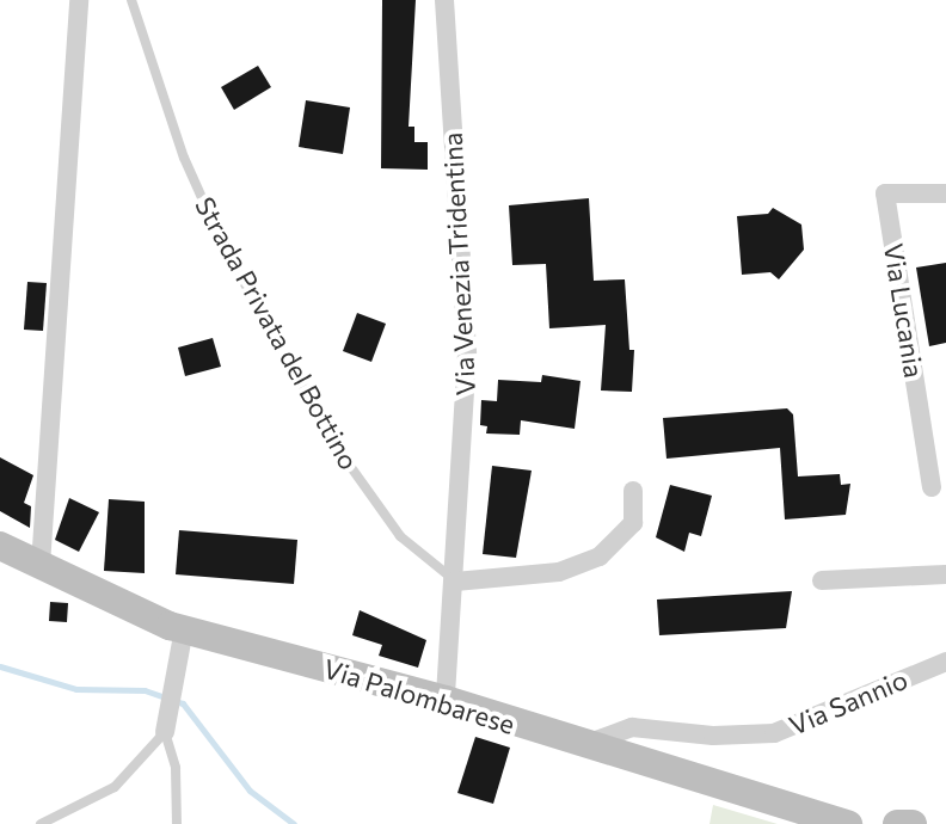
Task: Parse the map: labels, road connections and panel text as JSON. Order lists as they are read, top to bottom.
{
  "streets": {
    "main road": ["Via Palombarese"],
    "street": ["Via Venezia Tridentina", "Via Lucania", "Via Sannio"],
    "lane": ["Strada Privata del Bottino"]
  },
  "crossings": [
    ["Via Venezia Tridentina", "Strada Privata del Bottino"],
    ["Via Venezia Tridentina", "Via Palombarese"],
    ["Via Palombarese", "Via Sannio"]
  ]
}
